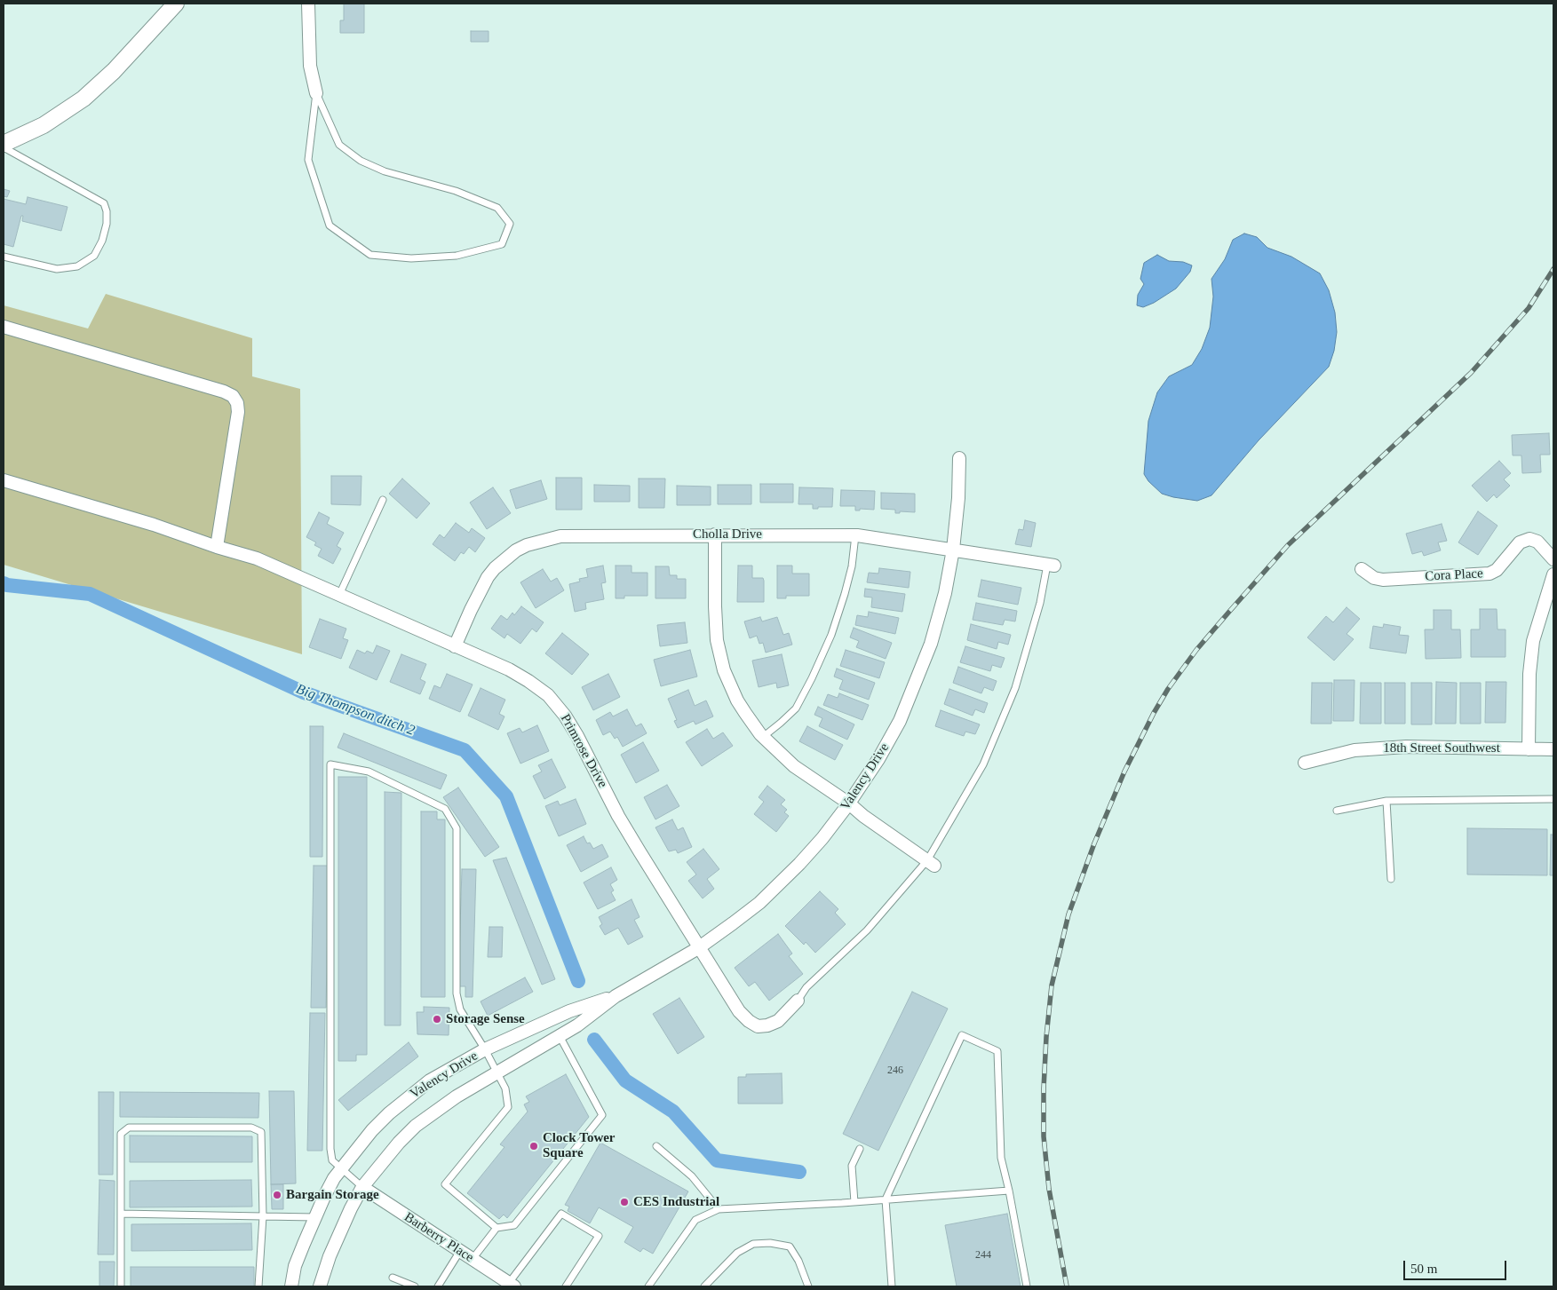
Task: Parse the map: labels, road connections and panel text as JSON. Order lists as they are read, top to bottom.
{
  "streets": {
    "street": [
      "Cholla Drive",
      "Cora Place",
      "18th Street Southwest",
      "Primrose Drive",
      "Valency Drive",
      "Barberry Place"
    ]
  },
  "crossings": [
    ["Cholla Drive", "Primrose Drive"],
    ["Cholla Drive", "Valency Drive"],
    ["Primrose Drive", "Valency Drive"],
    ["Valency Drive", "Barberry Place"]
  ],
  "water": ["Big Thompson ditch 2"],
  "places": [
    "Storage Sense",
    "Clock Tower Square",
    "Bargain Storage",
    "CES Industrial"
  ],
  "house_numbers": ["246", "244"],
  "scale_bar": "50 m"
}
